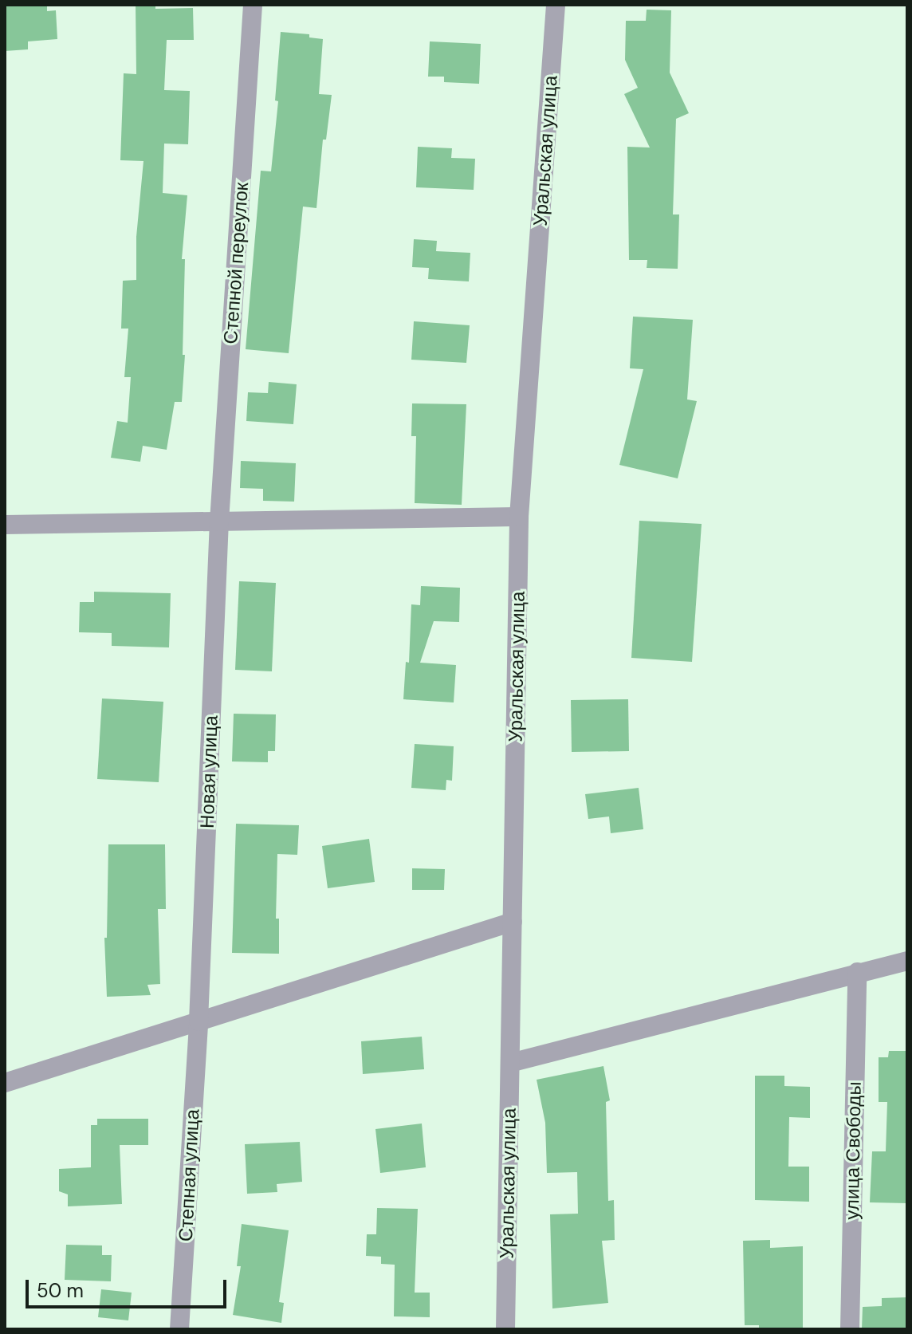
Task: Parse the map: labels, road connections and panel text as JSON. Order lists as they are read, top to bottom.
{
  "streets": {
    "street": [
      "Уральская улица",
      "Степной переулок",
      "Новая улица",
      "улица Свободы",
      "Степная улица"
    ]
  },
  "crossings": [
    ["Степной переулок", "Новая улица"],
    ["Новая улица", "Степная улица"]
  ],
  "scale_bar": "50 m"
}
